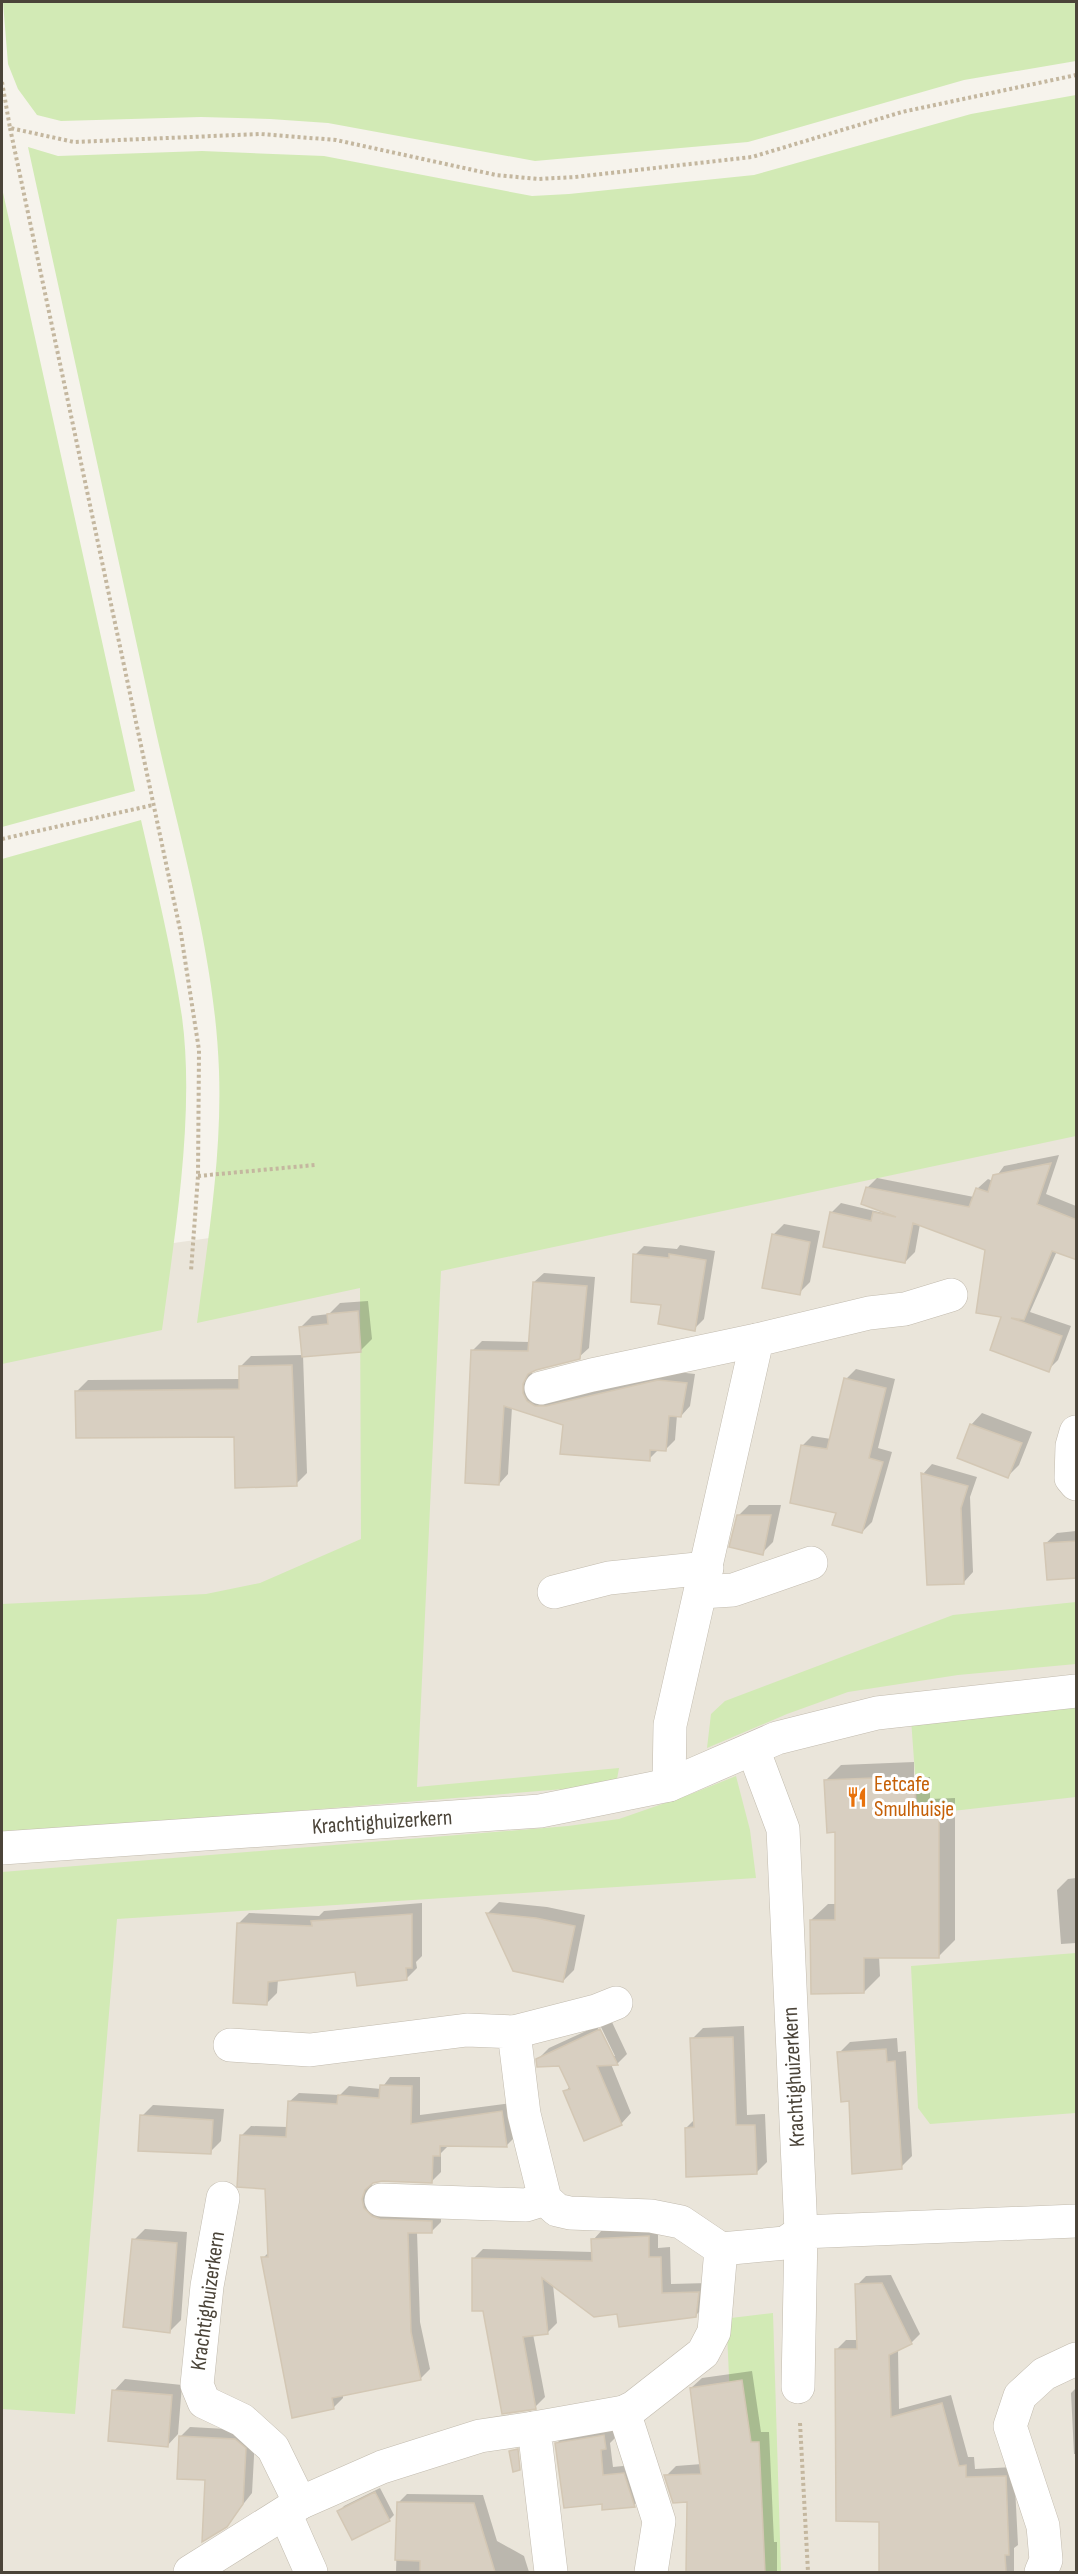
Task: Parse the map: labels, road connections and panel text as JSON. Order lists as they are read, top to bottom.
{
  "streets": {
    "street": ["Krachtighuizerkern"]
  },
  "places": {
    "restaurant": ["Eetcafe Smulhuisje"]
  }
}
